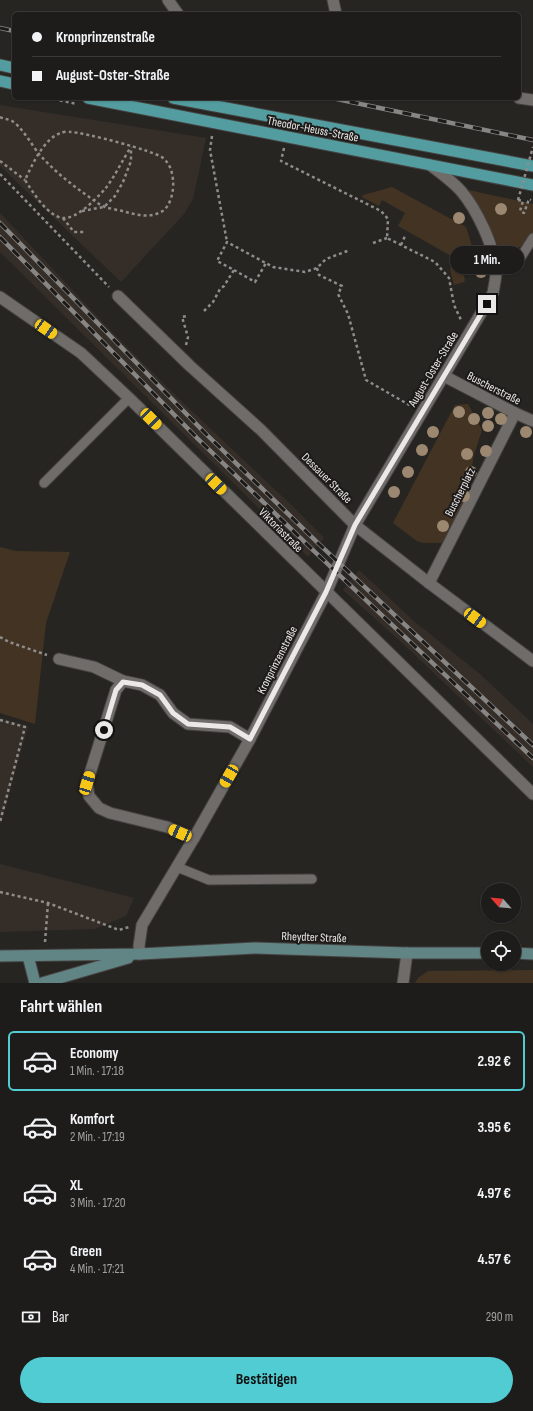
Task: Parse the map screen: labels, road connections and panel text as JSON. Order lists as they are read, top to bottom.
{
  "streets": {
    "main road": ["Theodor-Heuss-Straße", "Rheydter Straße"],
    "street": [
      "August-Oster-Straße",
      "Buscherstraße",
      "Dessauer Straße",
      "Buscherplatz",
      "Viktoriastraße",
      "Kronprinzenstraße"
    ]
  },
  "crossings": [
    ["Theodor-Heuss-Straße", "August-Oster-Straße"],
    ["August-Oster-Straße", "Buscherstraße"],
    ["August-Oster-Straße", "Dessauer Straße"],
    ["August-Oster-Straße", "Viktoriastraße"],
    ["August-Oster-Straße", "Kronprinzenstraße"],
    ["Buscherstraße", "Buscherplatz"],
    ["Dessauer Straße", "Buscherplatz"],
    ["Viktoriastraße", "Kronprinzenstraße"],
    ["Kronprinzenstraße", "Rheydter Straße"]
  ],
  "north": "top left",
  "page": {
    "banner": ["Kronprinzenstraße", "August-Oster-Straße"],
    "bubble": "1 Min.",
    "heading": "Fahrt wählen",
    "list": [
      {
        "name": "Economy",
        "note": "1 Min. · 17:18",
        "value": "2.92 €"
      },
      {
        "name": "Komfort",
        "note": "2 Min. · 17:19",
        "value": "3.95 €"
      },
      {
        "name": "XL",
        "note": "3 Min. · 17:20",
        "value": "4.97 €"
      },
      {
        "name": "Green",
        "note": "4 Min. · 17:21",
        "value": "4.57 €"
      }
    ],
    "pay": ["Bar", "290 m"],
    "buttons": "Bestätigen"
  }
}
